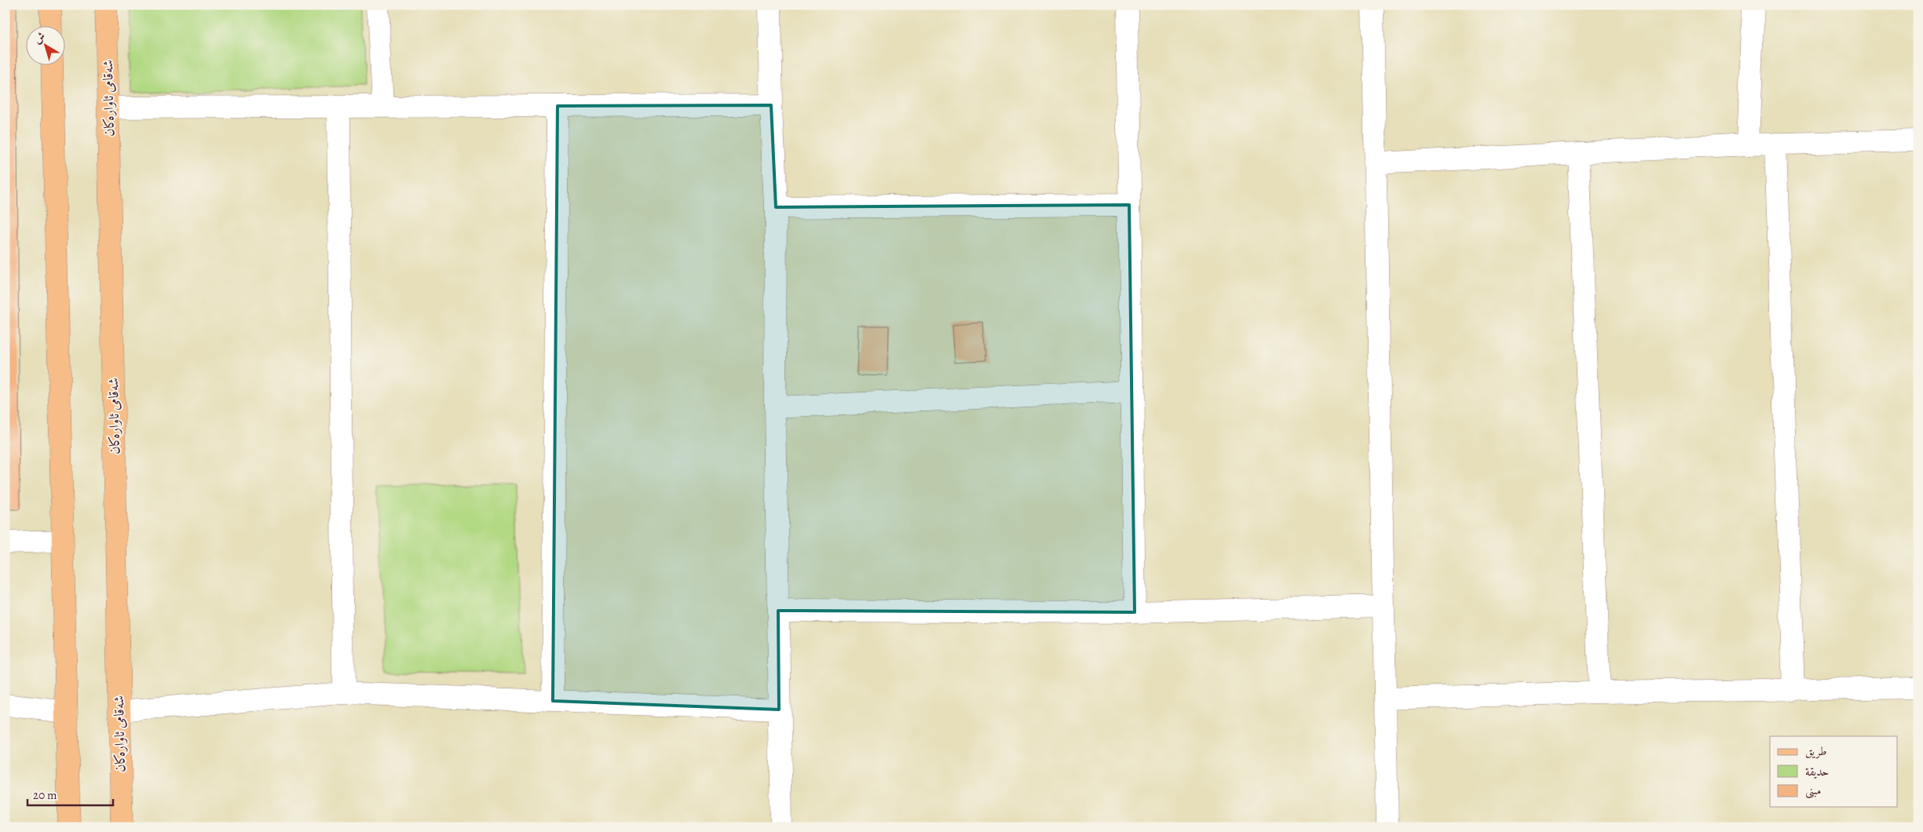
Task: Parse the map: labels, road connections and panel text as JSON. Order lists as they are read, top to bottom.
{
  "streets": {
    "main road": ["شەقامی ئاوارەکان"]
  },
  "legend": ["طريق", "حديقة", "مبنى"],
  "scale_bar": "20 m",
  "north": "top left"
}
